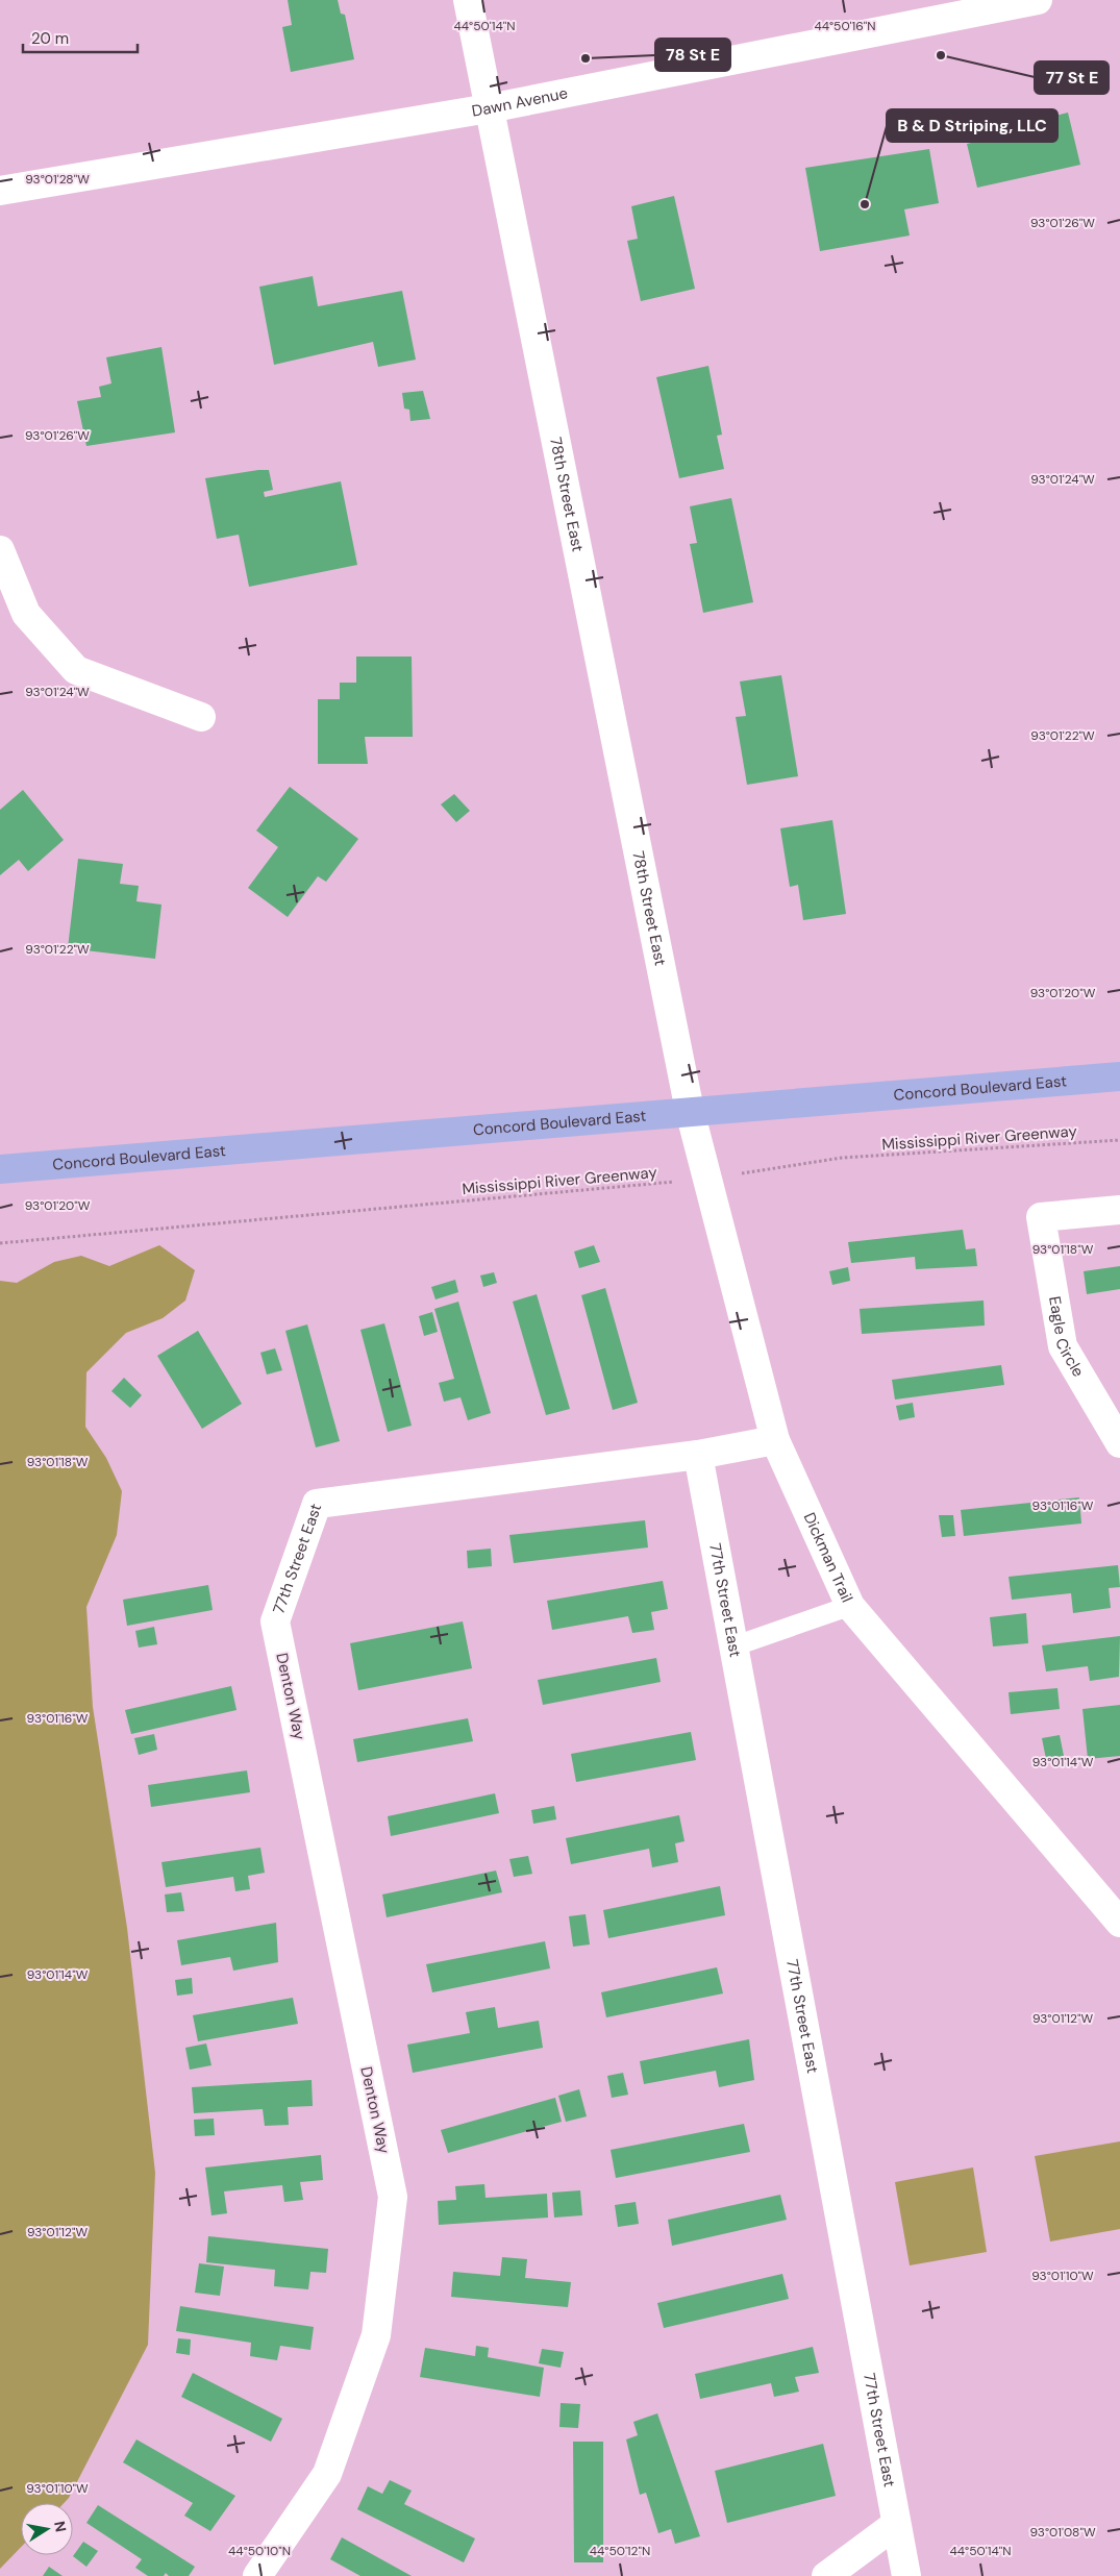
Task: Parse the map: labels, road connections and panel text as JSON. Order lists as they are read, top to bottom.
{
  "streets": {
    "main road": ["Concord Boulevard East"],
    "street": [
      "Dawn Avenue",
      "78th Street East",
      "Eagle Circle",
      "Dickman Trail",
      "77th Street East",
      "Denton Way"
    ],
    "path": ["Mississippi River Greenway"]
  },
  "crossings": [
    ["Dawn Avenue", "78th Street East"],
    ["78th Street East", "Concord Boulevard East"],
    ["78th Street East", "Dickman Trail"],
    ["Concord Boulevard East", "Dickman Trail"],
    ["Mississippi River Greenway", "Dickman Trail"],
    ["Dickman Trail", "77th Street East"],
    ["77th Street East", "Denton Way"]
  ],
  "places": ["77 St E", "78 St E", "B & D Striping, LLC"],
  "scale_bar": "20 m",
  "north": "right",
  "coordinates": [
    "44°50'14\"N",
    "44°50'16\"N",
    "93°01'28\"W",
    "93°01'26\"W",
    "93°01'24\"W",
    "93°01'22\"W",
    "93°01'20\"W",
    "93°01'18\"W",
    "93°01'16\"W",
    "93°01'14\"W",
    "93°01'12\"W",
    "93°01'10\"W",
    "93°01'08\"W",
    "44°50'10\"N",
    "44°50'12\"N"
  ]
}
